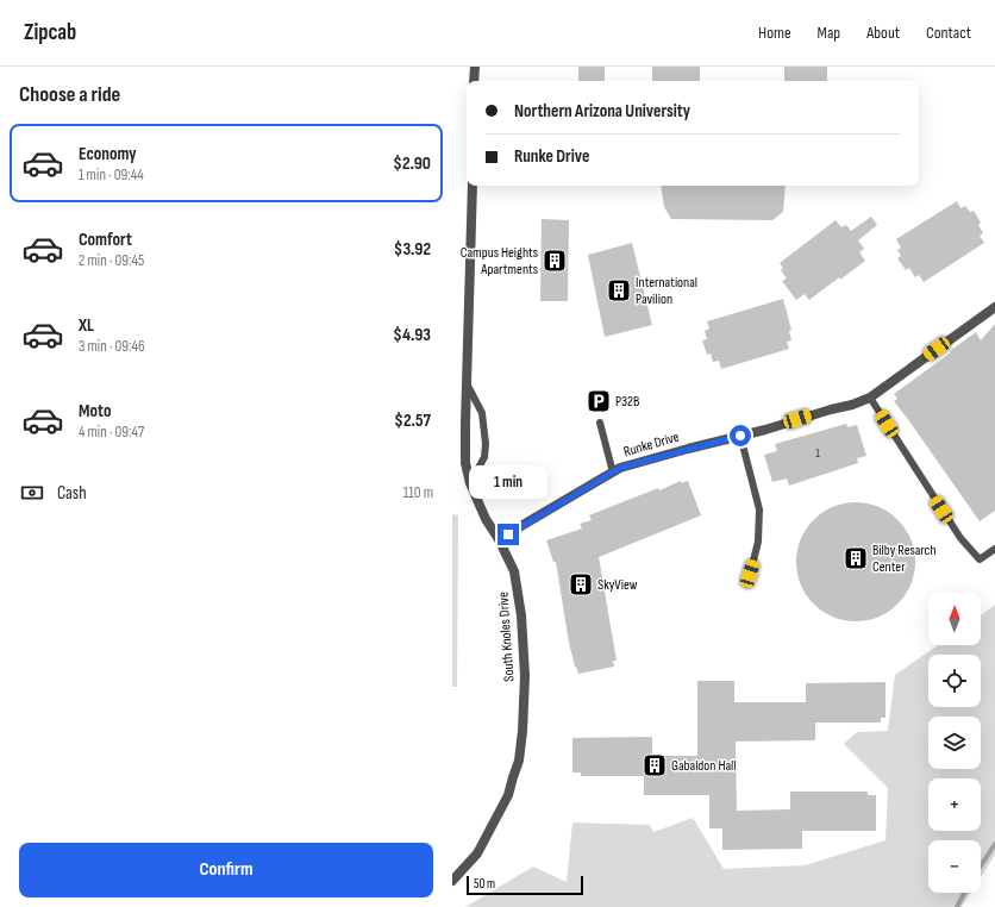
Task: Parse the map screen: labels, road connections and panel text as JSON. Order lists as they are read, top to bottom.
{
  "streets": {
    "street": ["Runke Drive", "South Knoles Drive"]
  },
  "crossings": [
    ["Runke Drive", "South Knoles Drive"]
  ],
  "places": {
    "building": [
      "Campus Heights Apartments",
      "International Pavilion",
      "Bilby Resarch Center",
      "SkyView",
      "Gabaldon Hall"
    ],
    "parking": ["P32B"]
  },
  "house_numbers": ["1"],
  "scale_bar": "50 m",
  "north": "top",
  "page": {
    "header": "Zipcab",
    "nav": [
      "Home",
      "Map",
      "About",
      "Contact"
    ],
    "heading": "Choose a ride",
    "banner": ["Northern Arizona University", "Runke Drive"],
    "list": [
      {
        "name": "Economy",
        "note": "1 min · 09:44",
        "value": "$2.90"
      },
      {
        "name": "Comfort",
        "note": "2 min · 09:45",
        "value": "$3.92"
      },
      {
        "name": "XL",
        "note": "3 min · 09:46",
        "value": "$4.93"
      },
      {
        "name": "Moto",
        "note": "4 min · 09:47",
        "value": "$2.57"
      }
    ],
    "bubble": "1 min",
    "pay": ["Cash", "110 m"],
    "map_buttons": ["+", "−"],
    "buttons": "Confirm",
    "scale": "50 m"
  }
}
